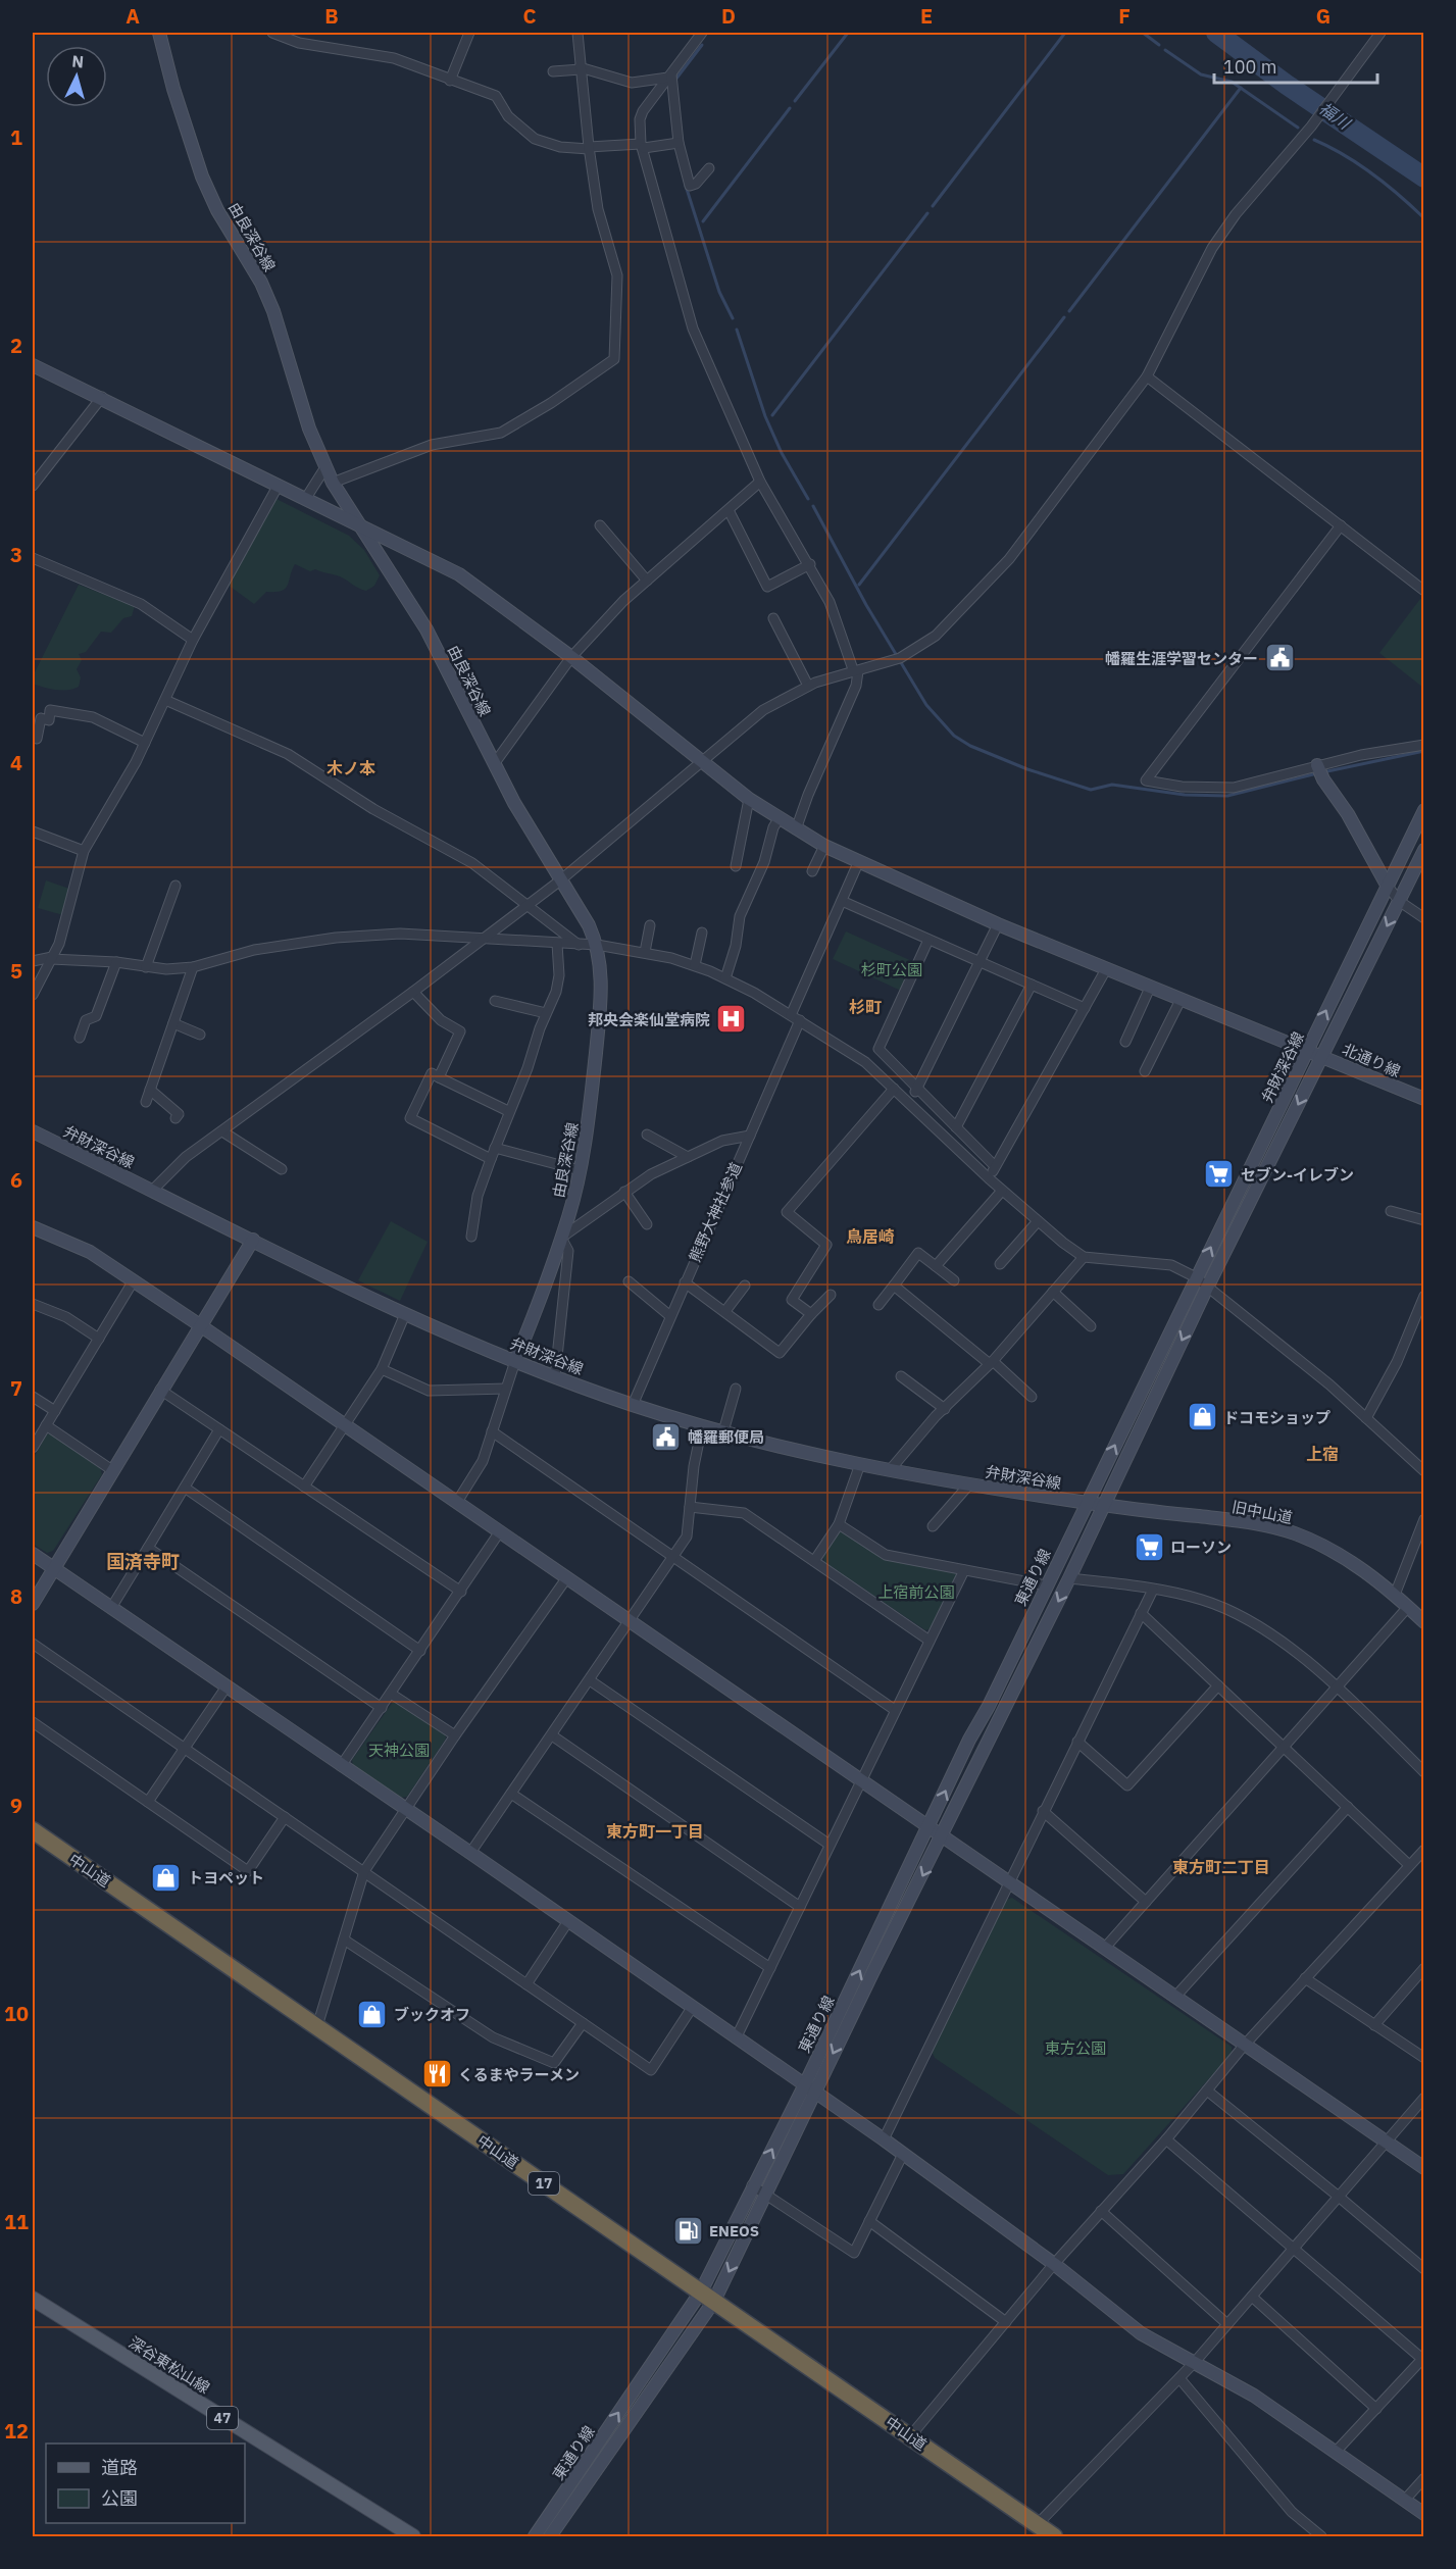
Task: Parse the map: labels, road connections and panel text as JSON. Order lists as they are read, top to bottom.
{
  "streets": {
    "highway": ["中山道", "17"],
    "main road": ["深谷東松山線", "47"],
    "street": [
      "由良深谷線",
      "北通り線",
      "弁財深谷線",
      "熊野大神社参道",
      "旧中山道",
      "東通り線"
    ]
  },
  "crossings": [
    ["由良深谷線", "北通り線"],
    ["由良深谷線", "弁財深谷線"],
    ["北通り線", "弁財深谷線"],
    ["弁財深谷線", "熊野大神社参道"],
    ["弁財深谷線", "旧中山道"],
    ["弁財深谷線", "東通り線"],
    ["旧中山道", "東通り線"],
    ["東通り線", "中山道"]
  ],
  "districts": [
    "木ノ本",
    "杉町",
    "鳥居崎",
    "上宿",
    "国済寺町",
    "東方町一丁目",
    "東方町二丁目"
  ],
  "water": ["福川"],
  "parks": [
    "杉町公園",
    "上宿前公園",
    "天神公園",
    "東方公園"
  ],
  "places": {
    "public building": ["幡羅生涯学習センター", "幡羅郵便局"],
    "hospital": ["邦央会楽仙堂病院"],
    "supermarket": ["セブン-イレブン", "ローソン"],
    "shop": ["ドコモショップ", "トヨペット", "ブックオフ"],
    "restaurant": ["くるまやラーメン"],
    "fuel station": ["ENEOS"]
  },
  "legend": ["道路", "公園"],
  "scale_bar": "100 m",
  "north": "top",
  "grid": {
    "columns": [
      "A",
      "B",
      "C",
      "D",
      "E",
      "F",
      "G"
    ],
    "rows": [
      "1",
      "2",
      "3",
      "4",
      "5",
      "6",
      "7",
      "8",
      "9",
      "10",
      "11",
      "12"
    ]
  }
}
